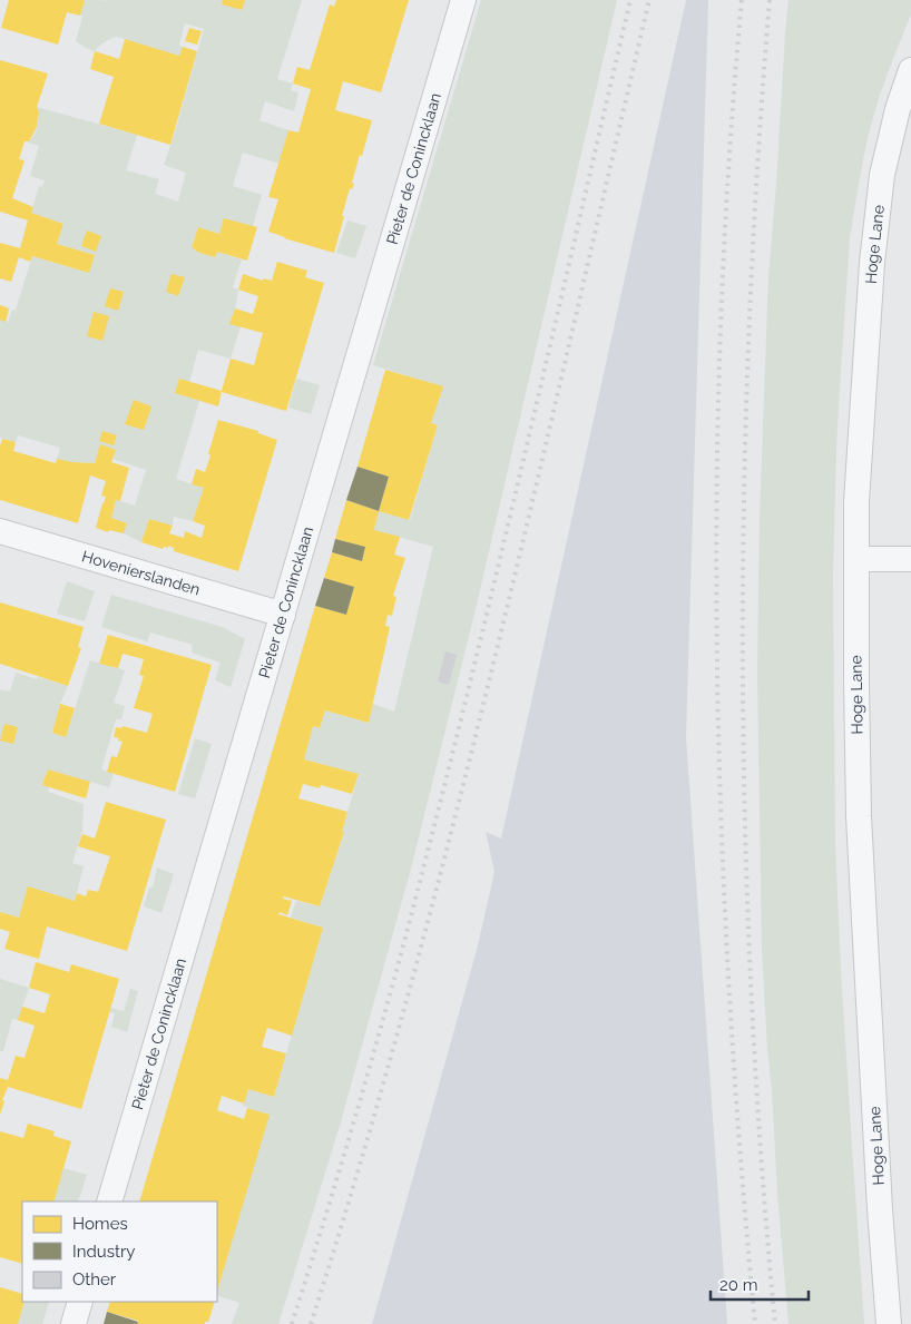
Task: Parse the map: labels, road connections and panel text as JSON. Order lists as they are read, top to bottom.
{
  "streets": {
    "street": ["Pieter de Conincklaan", "Hoge Lane", "Hovenierslanden"]
  },
  "crossings": [
    ["Pieter de Conincklaan", "Hovenierslanden"]
  ],
  "legend": ["Homes", "Industry", "Other"],
  "scale_bar": "20 m"
}
